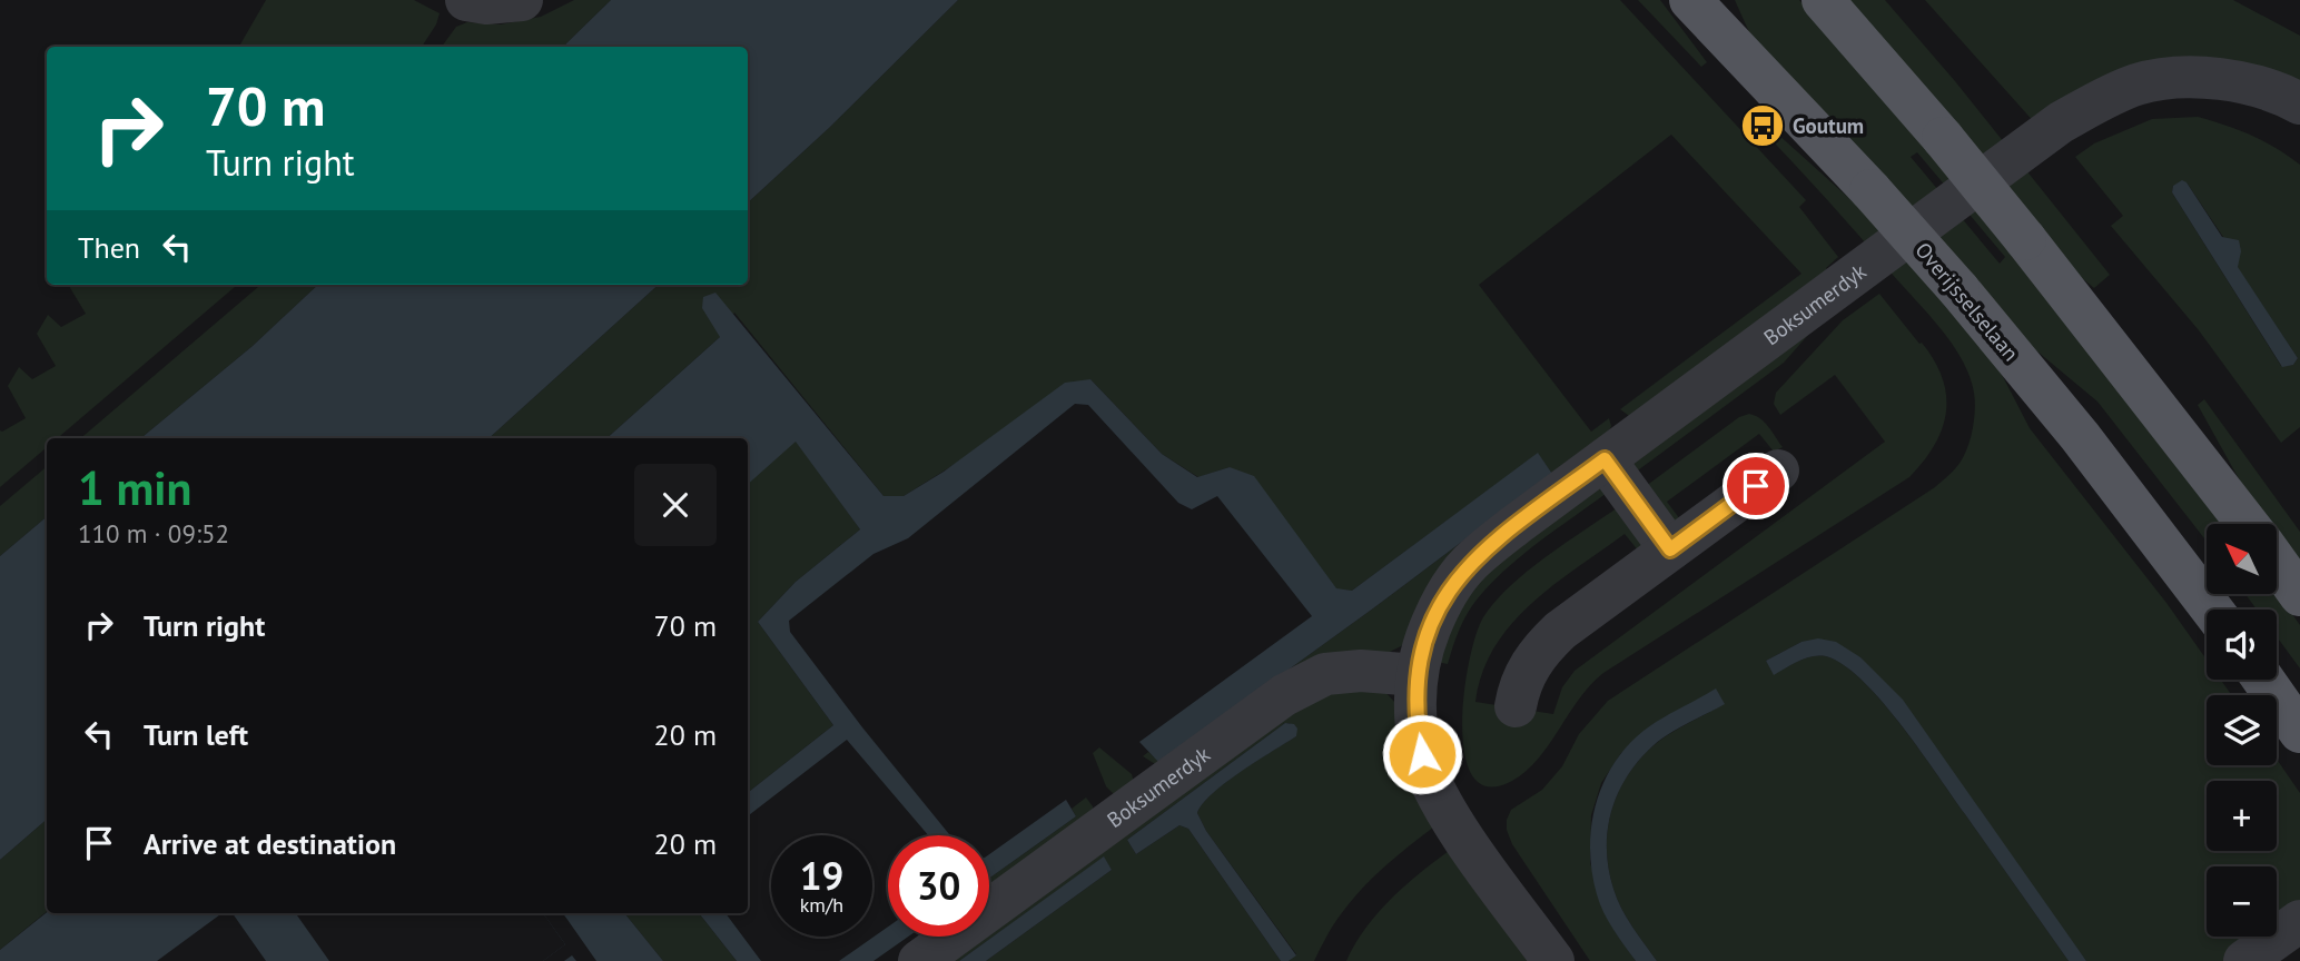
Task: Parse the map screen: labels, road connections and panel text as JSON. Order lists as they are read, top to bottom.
{
  "streets": {
    "main road": ["Overijsselselaan"],
    "street": ["Boksumerdyk"]
  },
  "places": {
    "bus stop": ["Goutum"]
  },
  "north": "top left",
  "page": {
    "turn": ["70 m", "Turn right"],
    "then": "Then",
    "heading": ["1 min", "110 m · 09:52"],
    "map_buttons": ["+", "−"],
    "list": [
      {
        "name": "Turn right",
        "value": "70 m"
      },
      {
        "name": "Turn left",
        "value": "20 m"
      },
      {
        "name": "Arrive at destination",
        "value": "20 m"
      }
    ],
    "speed": "19 km/h",
    "limit": "30"
  }
}
